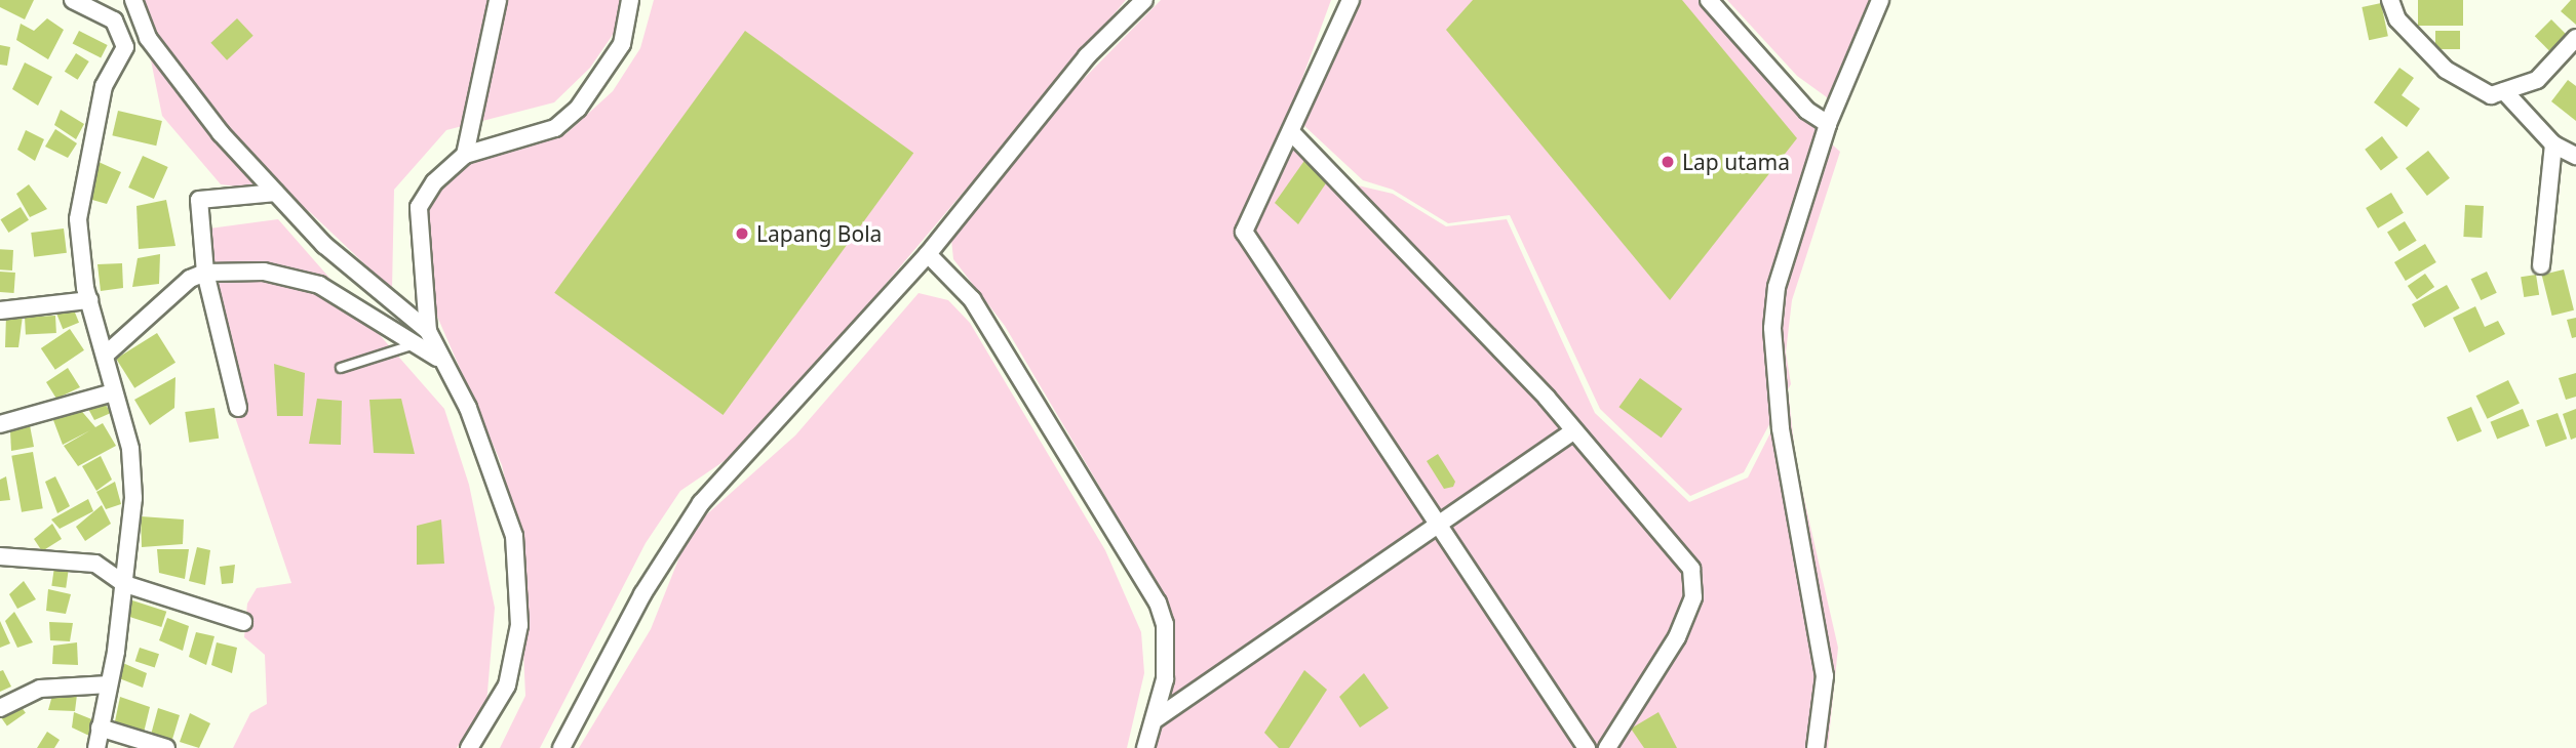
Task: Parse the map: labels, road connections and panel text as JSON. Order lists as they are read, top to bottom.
{
  "places": ["Lap utama", "Lapang Bola"]
}
